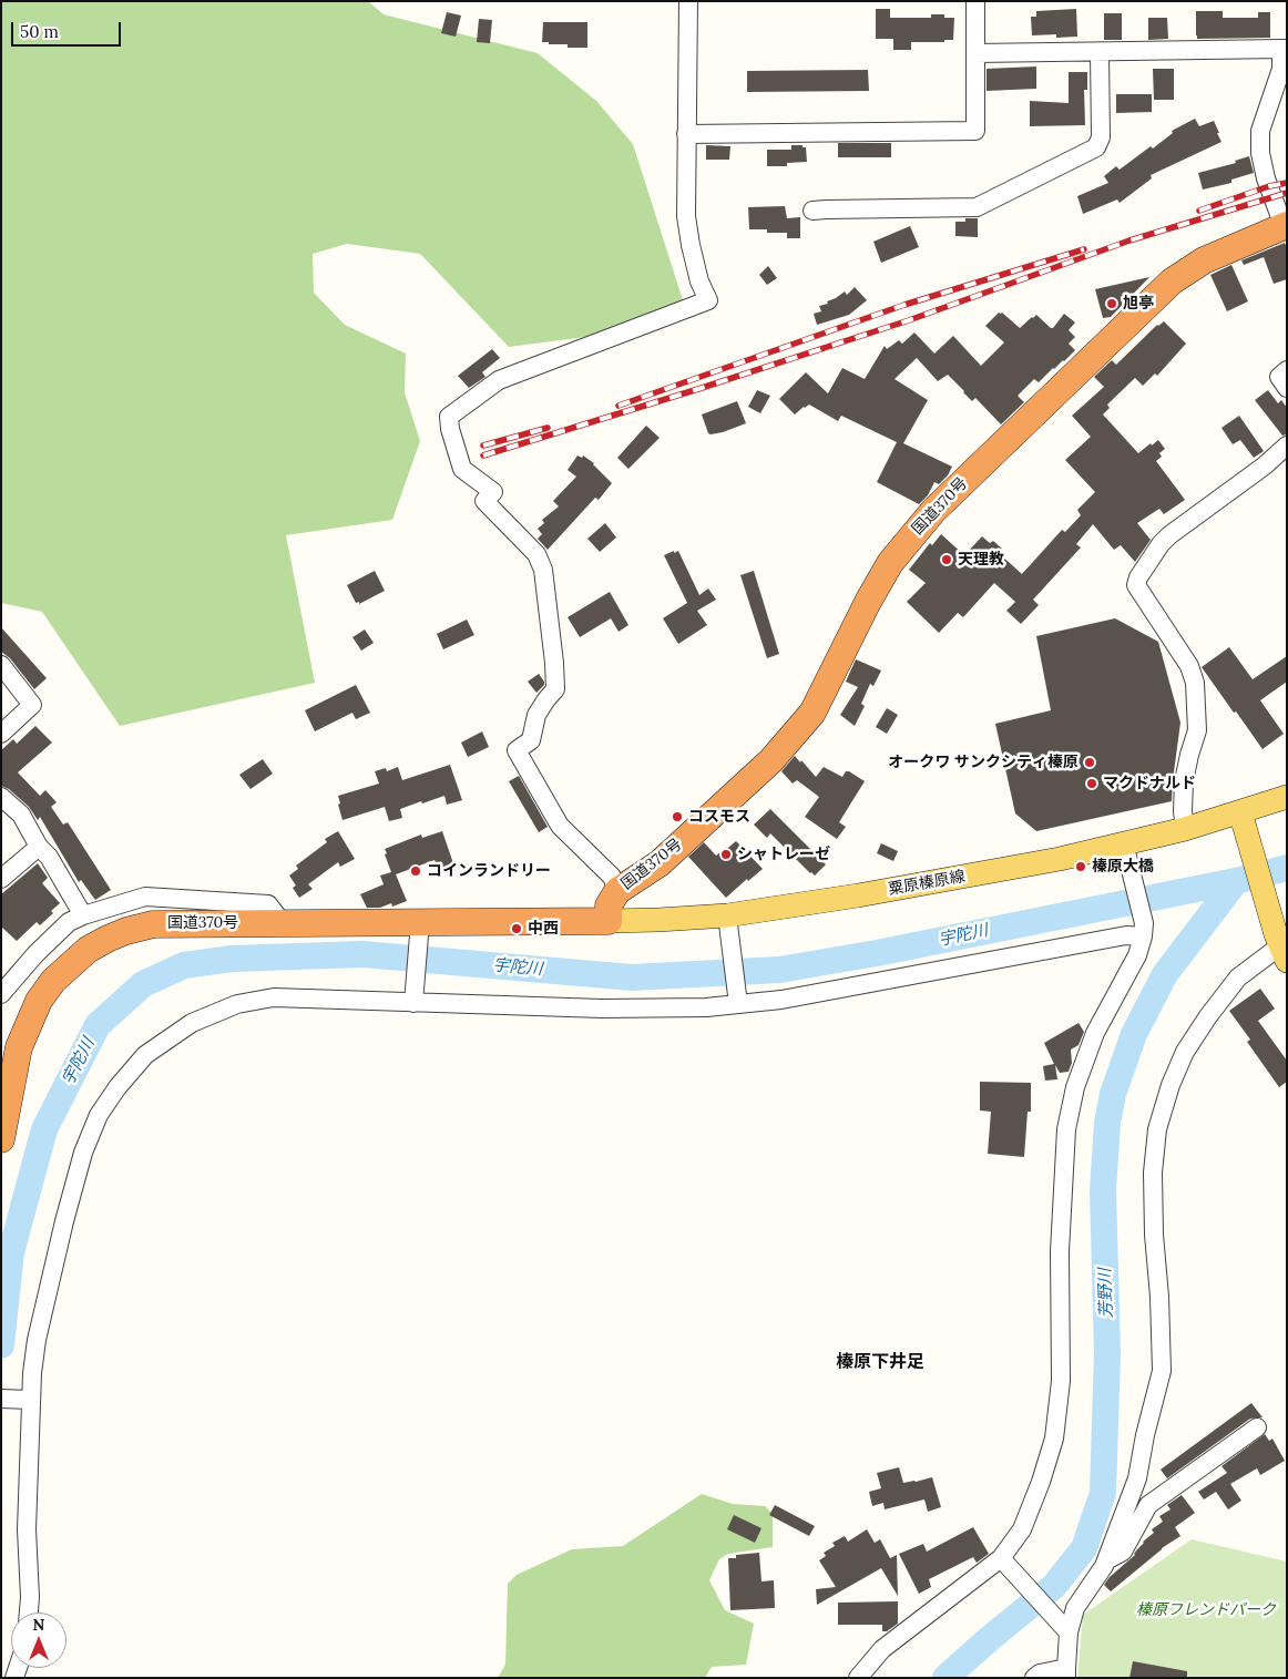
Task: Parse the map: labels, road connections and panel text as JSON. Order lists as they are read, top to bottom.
{
  "streets": {
    "highway": ["国道370号"],
    "main road": ["粟原榛原線"]
  },
  "crossings": [
    ["国道370号", "粟原榛原線"]
  ],
  "districts": ["榛原下井足"],
  "water": ["宇陀川", "芳野川"],
  "parks": ["榛原フレンドパーク"],
  "places": [
    "旭亭",
    "天理教",
    "オークワ サンクシティ榛原",
    "マクドナルド",
    "コスモス",
    "シャトレーゼ",
    "榛原大橋",
    "コインランドリー",
    "中西"
  ],
  "scale_bar": "50 m",
  "north": "top"
}
